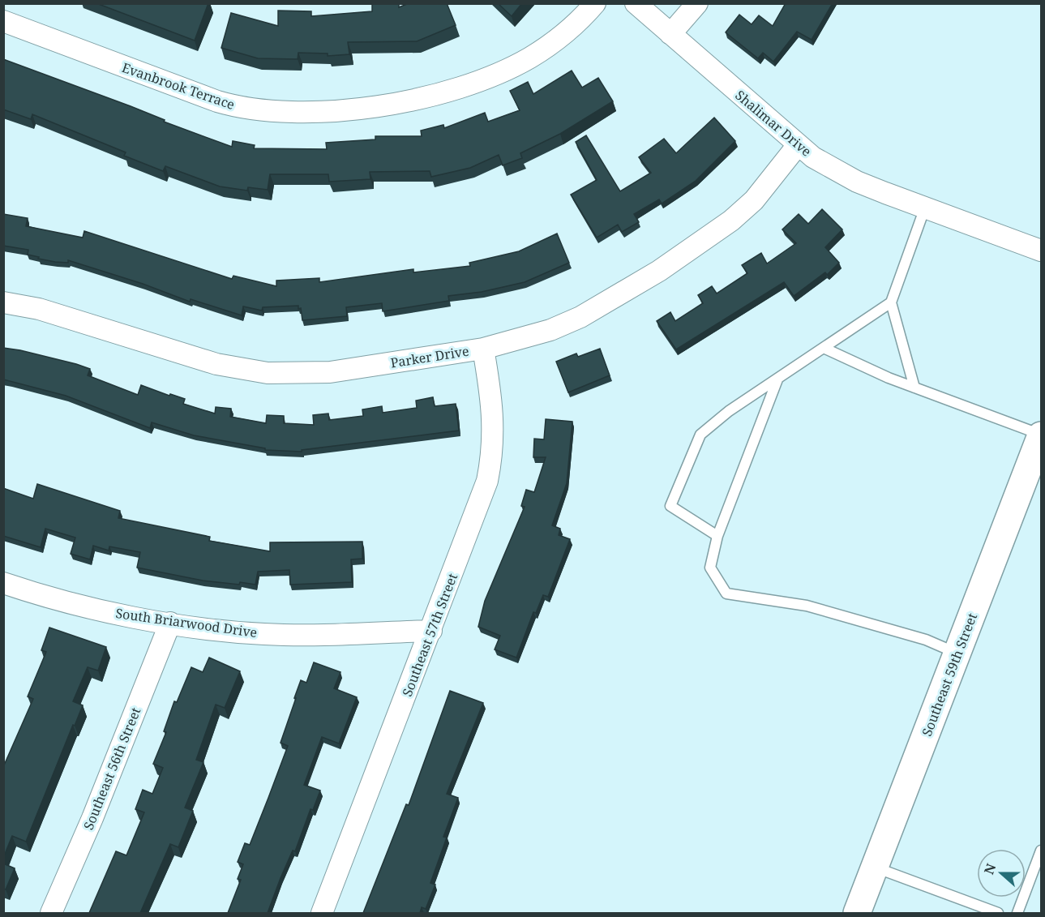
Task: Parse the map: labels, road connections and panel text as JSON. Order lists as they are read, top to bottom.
{
  "streets": {
    "main road": ["Southeast 59th Street"],
    "street": [
      "Evanbrook Terrace",
      "Shalimar Drive",
      "Parker Drive",
      "South Briarwood Drive",
      "Southeast 57th Street",
      "Southeast 56th Street"
    ]
  },
  "crossings": [
    ["Shalimar Drive", "Parker Drive"],
    ["Parker Drive", "Southeast 57th Street"],
    ["South Briarwood Drive", "Southeast 57th Street"],
    ["South Briarwood Drive", "Southeast 56th Street"]
  ],
  "north": "left"
}
